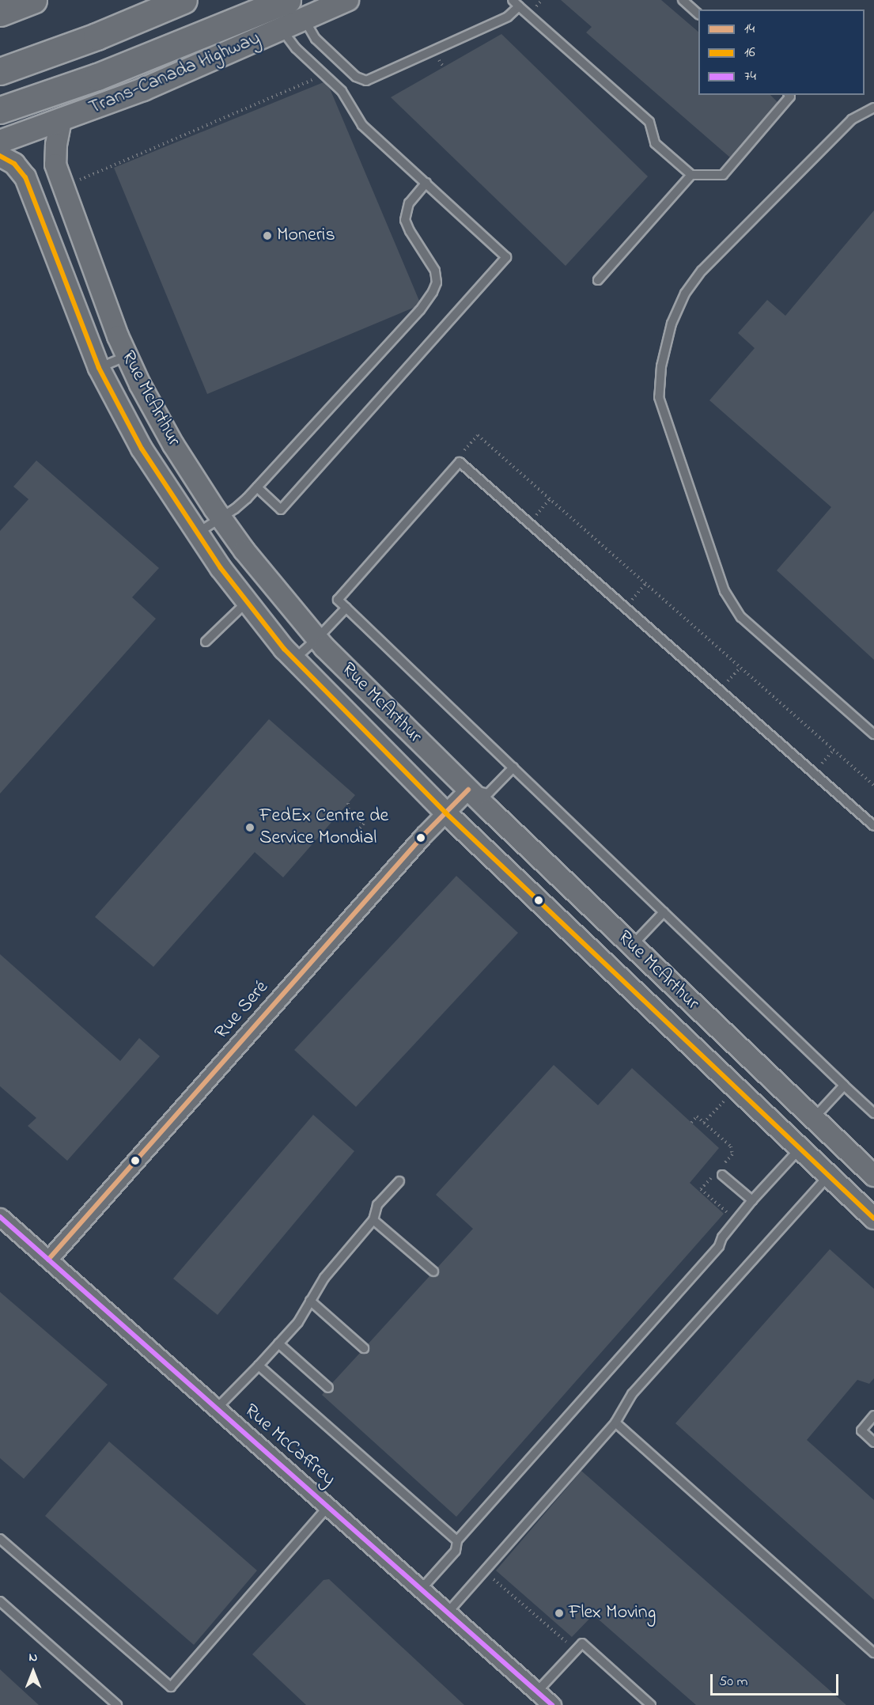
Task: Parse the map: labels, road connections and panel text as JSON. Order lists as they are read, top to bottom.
{
  "streets": {
    "main road": ["Trans-Canada Highway"],
    "street": ["Rue McArthur", "Rue Seré", "Rue McCaffrey"]
  },
  "crossings": [
    ["Trans-Canada Highway", "Rue McArthur"],
    ["Rue McArthur", "Rue Seré"],
    ["Rue Seré", "Rue McCaffrey"]
  ],
  "places": ["Moneris", "FedEx Centre de Service Mondial", "Flex Moving"],
  "lines": ["transit line 16", "transit line 14", "transit line 74"],
  "legend": ["14", "16", "74"],
  "scale_bar": "50 m",
  "north": "top"
}
